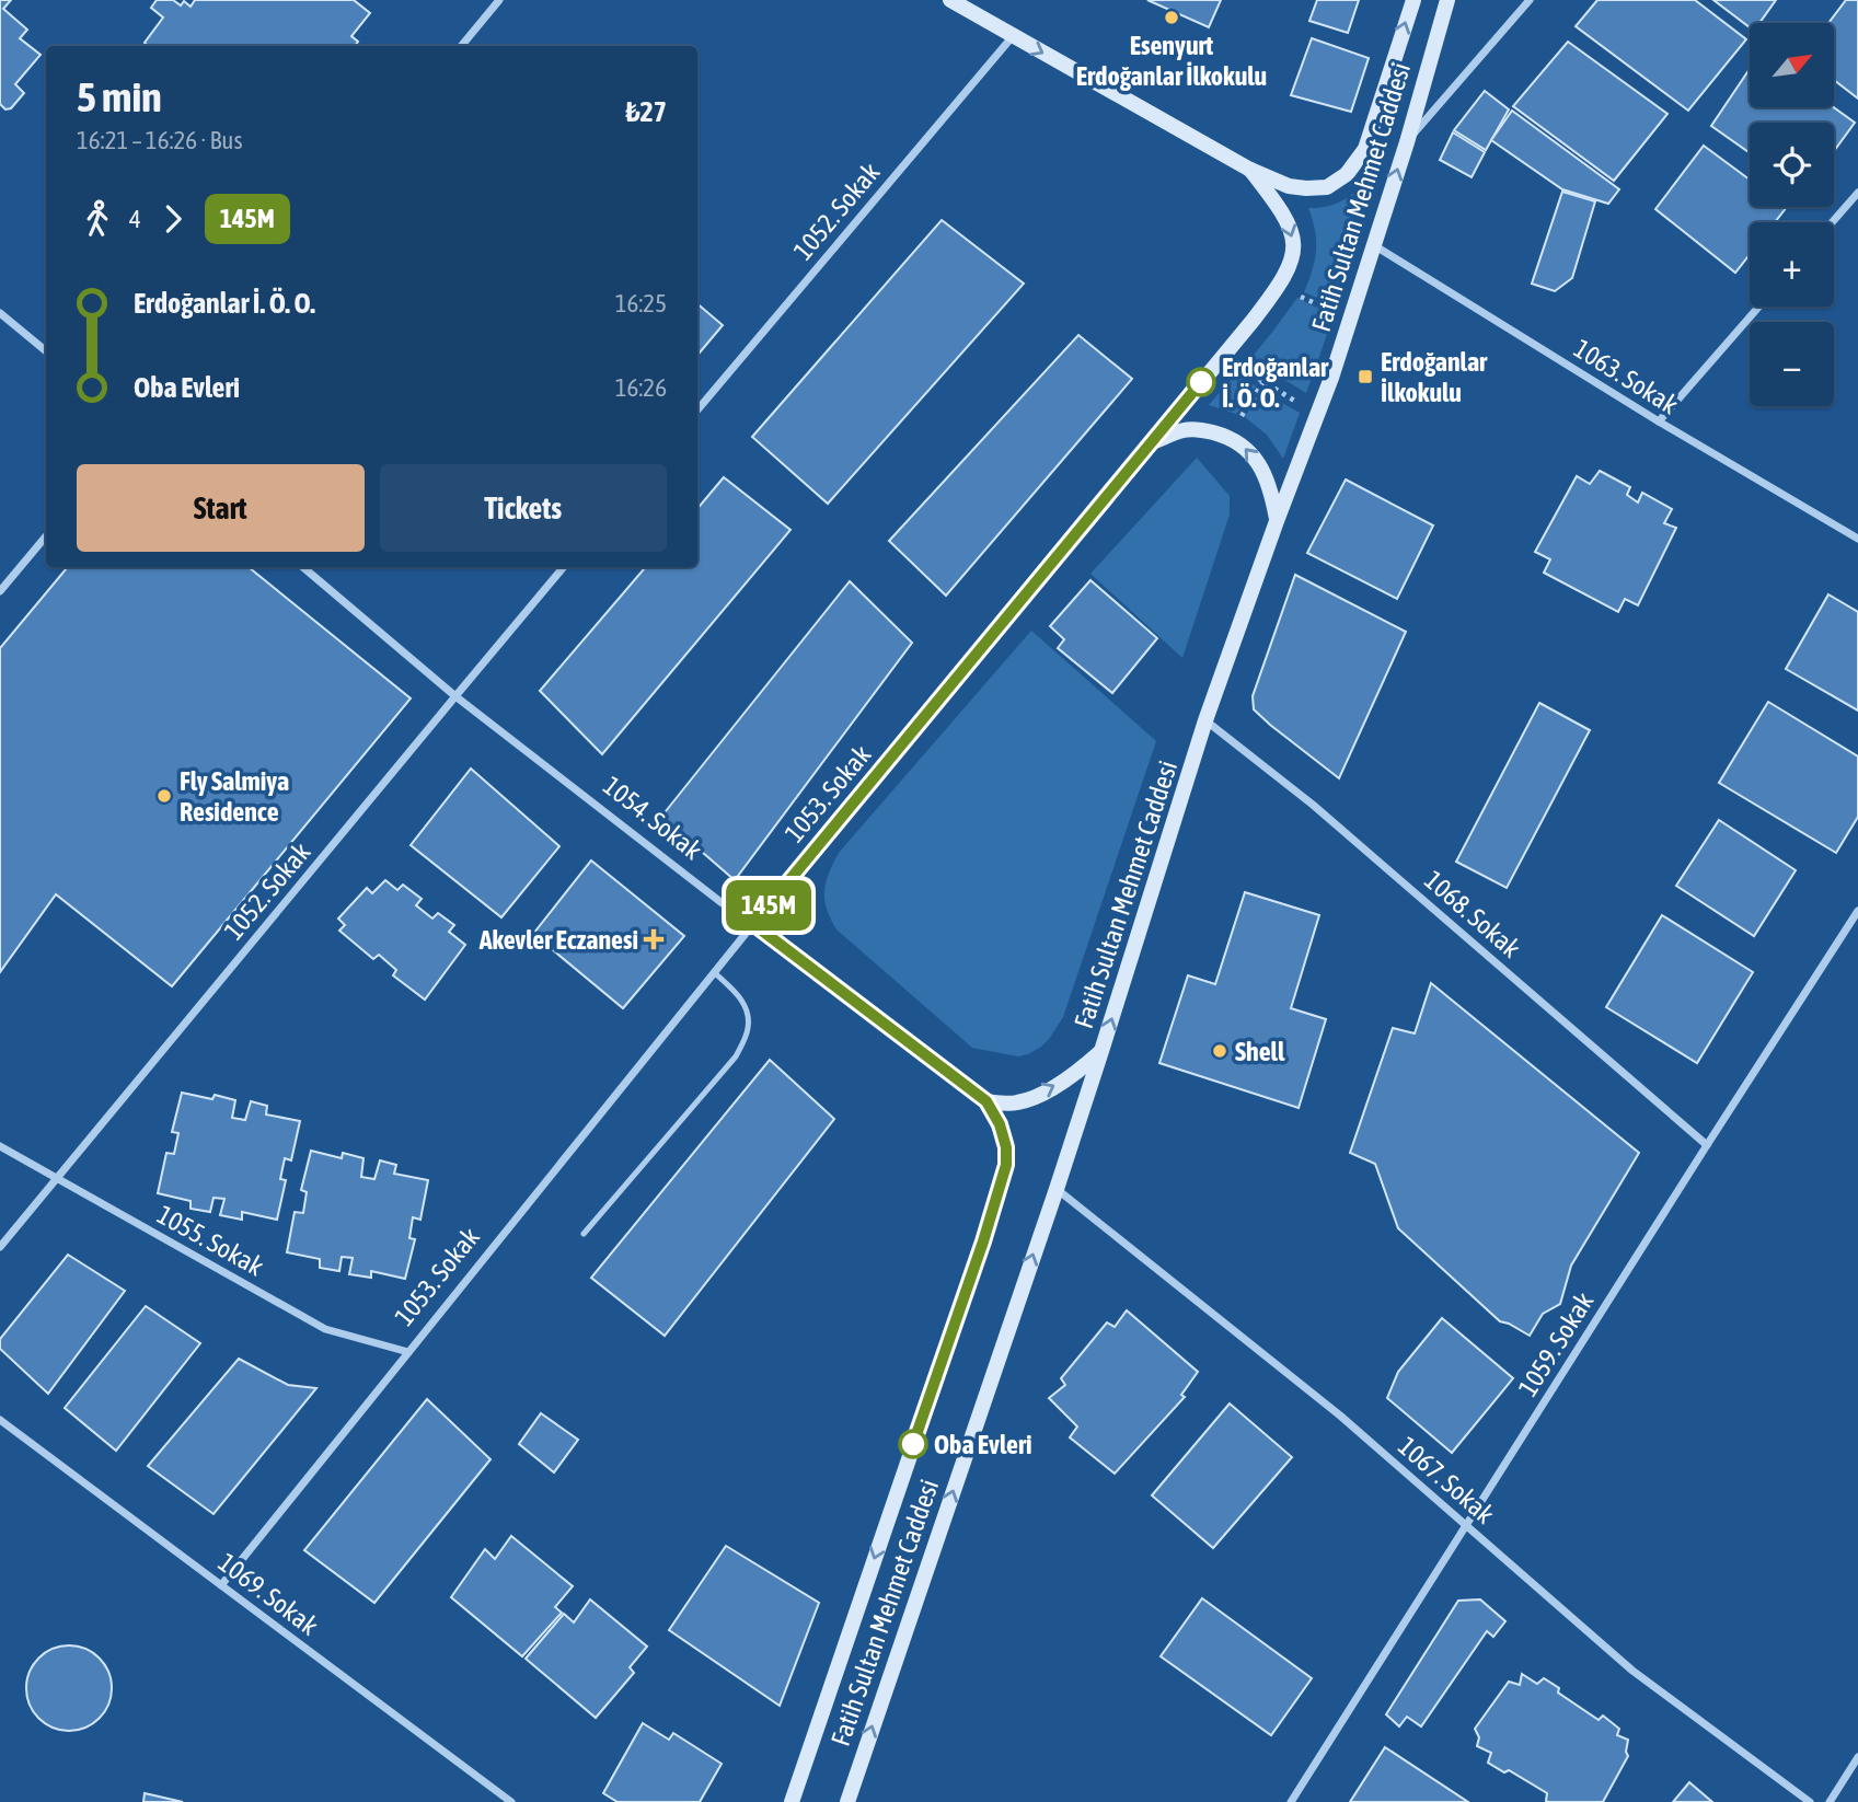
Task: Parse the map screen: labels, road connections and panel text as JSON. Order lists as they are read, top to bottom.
{
  "streets": {
    "main road": ["Fatih Sultan Mehmet Caddesi", "1053. Sokak", "1054. Sokak"],
    "street": [
      "1052. Sokak",
      "1063. Sokak",
      "1068. Sokak",
      "1055. Sokak",
      "1059. Sokak",
      "1067. Sokak",
      "1069. Sokak"
    ]
  },
  "crossings": [
    ["Fatih Sultan Mehmet Caddesi", "1063. Sokak"],
    ["Fatih Sultan Mehmet Caddesi", "1054. Sokak"],
    ["Fatih Sultan Mehmet Caddesi", "1068. Sokak"],
    ["Fatih Sultan Mehmet Caddesi", "1067. Sokak"],
    ["1052. Sokak", "1054. Sokak"],
    ["1052. Sokak", "1055. Sokak"],
    ["1053. Sokak", "1054. Sokak"],
    ["1053. Sokak", "1055. Sokak"],
    ["1053. Sokak", "1069. Sokak"],
    ["1068. Sokak", "1059. Sokak"],
    ["1059. Sokak", "1067. Sokak"]
  ],
  "places": {
    "other": [
      "Esenyurt Erdoğanlar İlkokulu",
      "Erdoğanlar İ. Ö. O.",
      "Fly Salmiya Residence",
      "Shell",
      "Oba Evleri"
    ],
    "transit": ["Erdoğanlar İlkokulu"],
    "health": ["Akevler Eczanesi"]
  },
  "lines": ["bus line 145M"],
  "north": "top right",
  "page": {
    "on_map": "145M",
    "map_buttons": ["+", "−"],
    "heading": ["5 min", "16:21 – 16:26 · Bus", "₺27"],
    "legs": ["4", "145M"],
    "list": [
      {
        "name": "Erdoğanlar İ. Ö. O.",
        "value": "16:25"
      },
      {
        "name": "Oba Evleri",
        "value": "16:26"
      }
    ],
    "buttons": ["Start", "Tickets"]
  }
}
